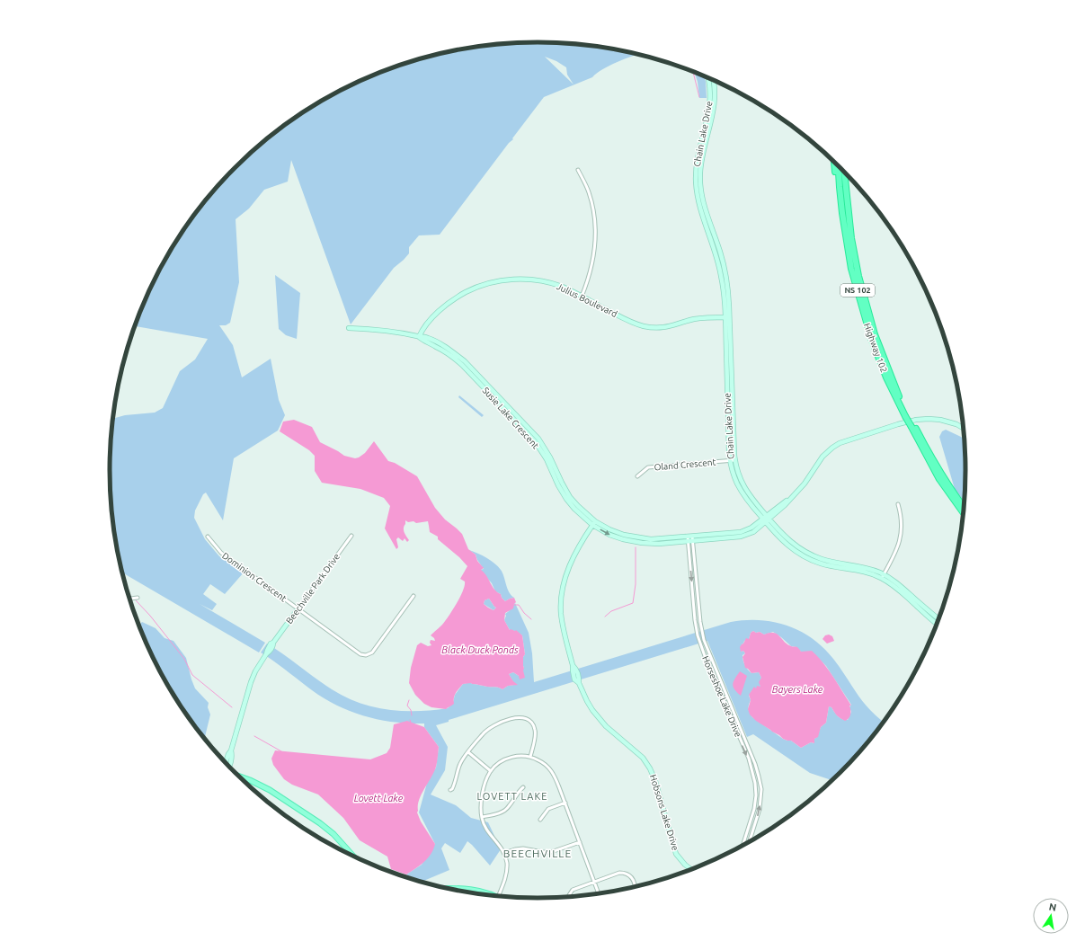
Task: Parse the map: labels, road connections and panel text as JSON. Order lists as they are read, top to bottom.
{
  "streets": {
    "highway": ["NS 102", "Highway 102"],
    "street": [
      "Chain Lake Drive",
      "Julius Boulevard",
      "Susie Lake Crescent",
      "Oland Crescent",
      "Dominion Crescent",
      "Beechville Park Drive",
      "Horseshoe Lake Drive",
      "Hobsons Lake Drive"
    ]
  },
  "crossings": [
    ["Chain Lake Drive", "Julius Boulevard"],
    ["Chain Lake Drive", "Susie Lake Crescent"],
    ["Chain Lake Drive", "Oland Crescent"],
    ["Julius Boulevard", "Susie Lake Crescent"],
    ["Susie Lake Crescent", "Horseshoe Lake Drive"],
    ["Susie Lake Crescent", "Hobsons Lake Drive"],
    ["Dominion Crescent", "Beechville Park Drive"]
  ],
  "districts": ["LOVETT LAKE", "BEECHVILLE"],
  "water": ["Black Duck Ponds", "Bayers Lake", "Lovett Lake"],
  "north": "top"
}
